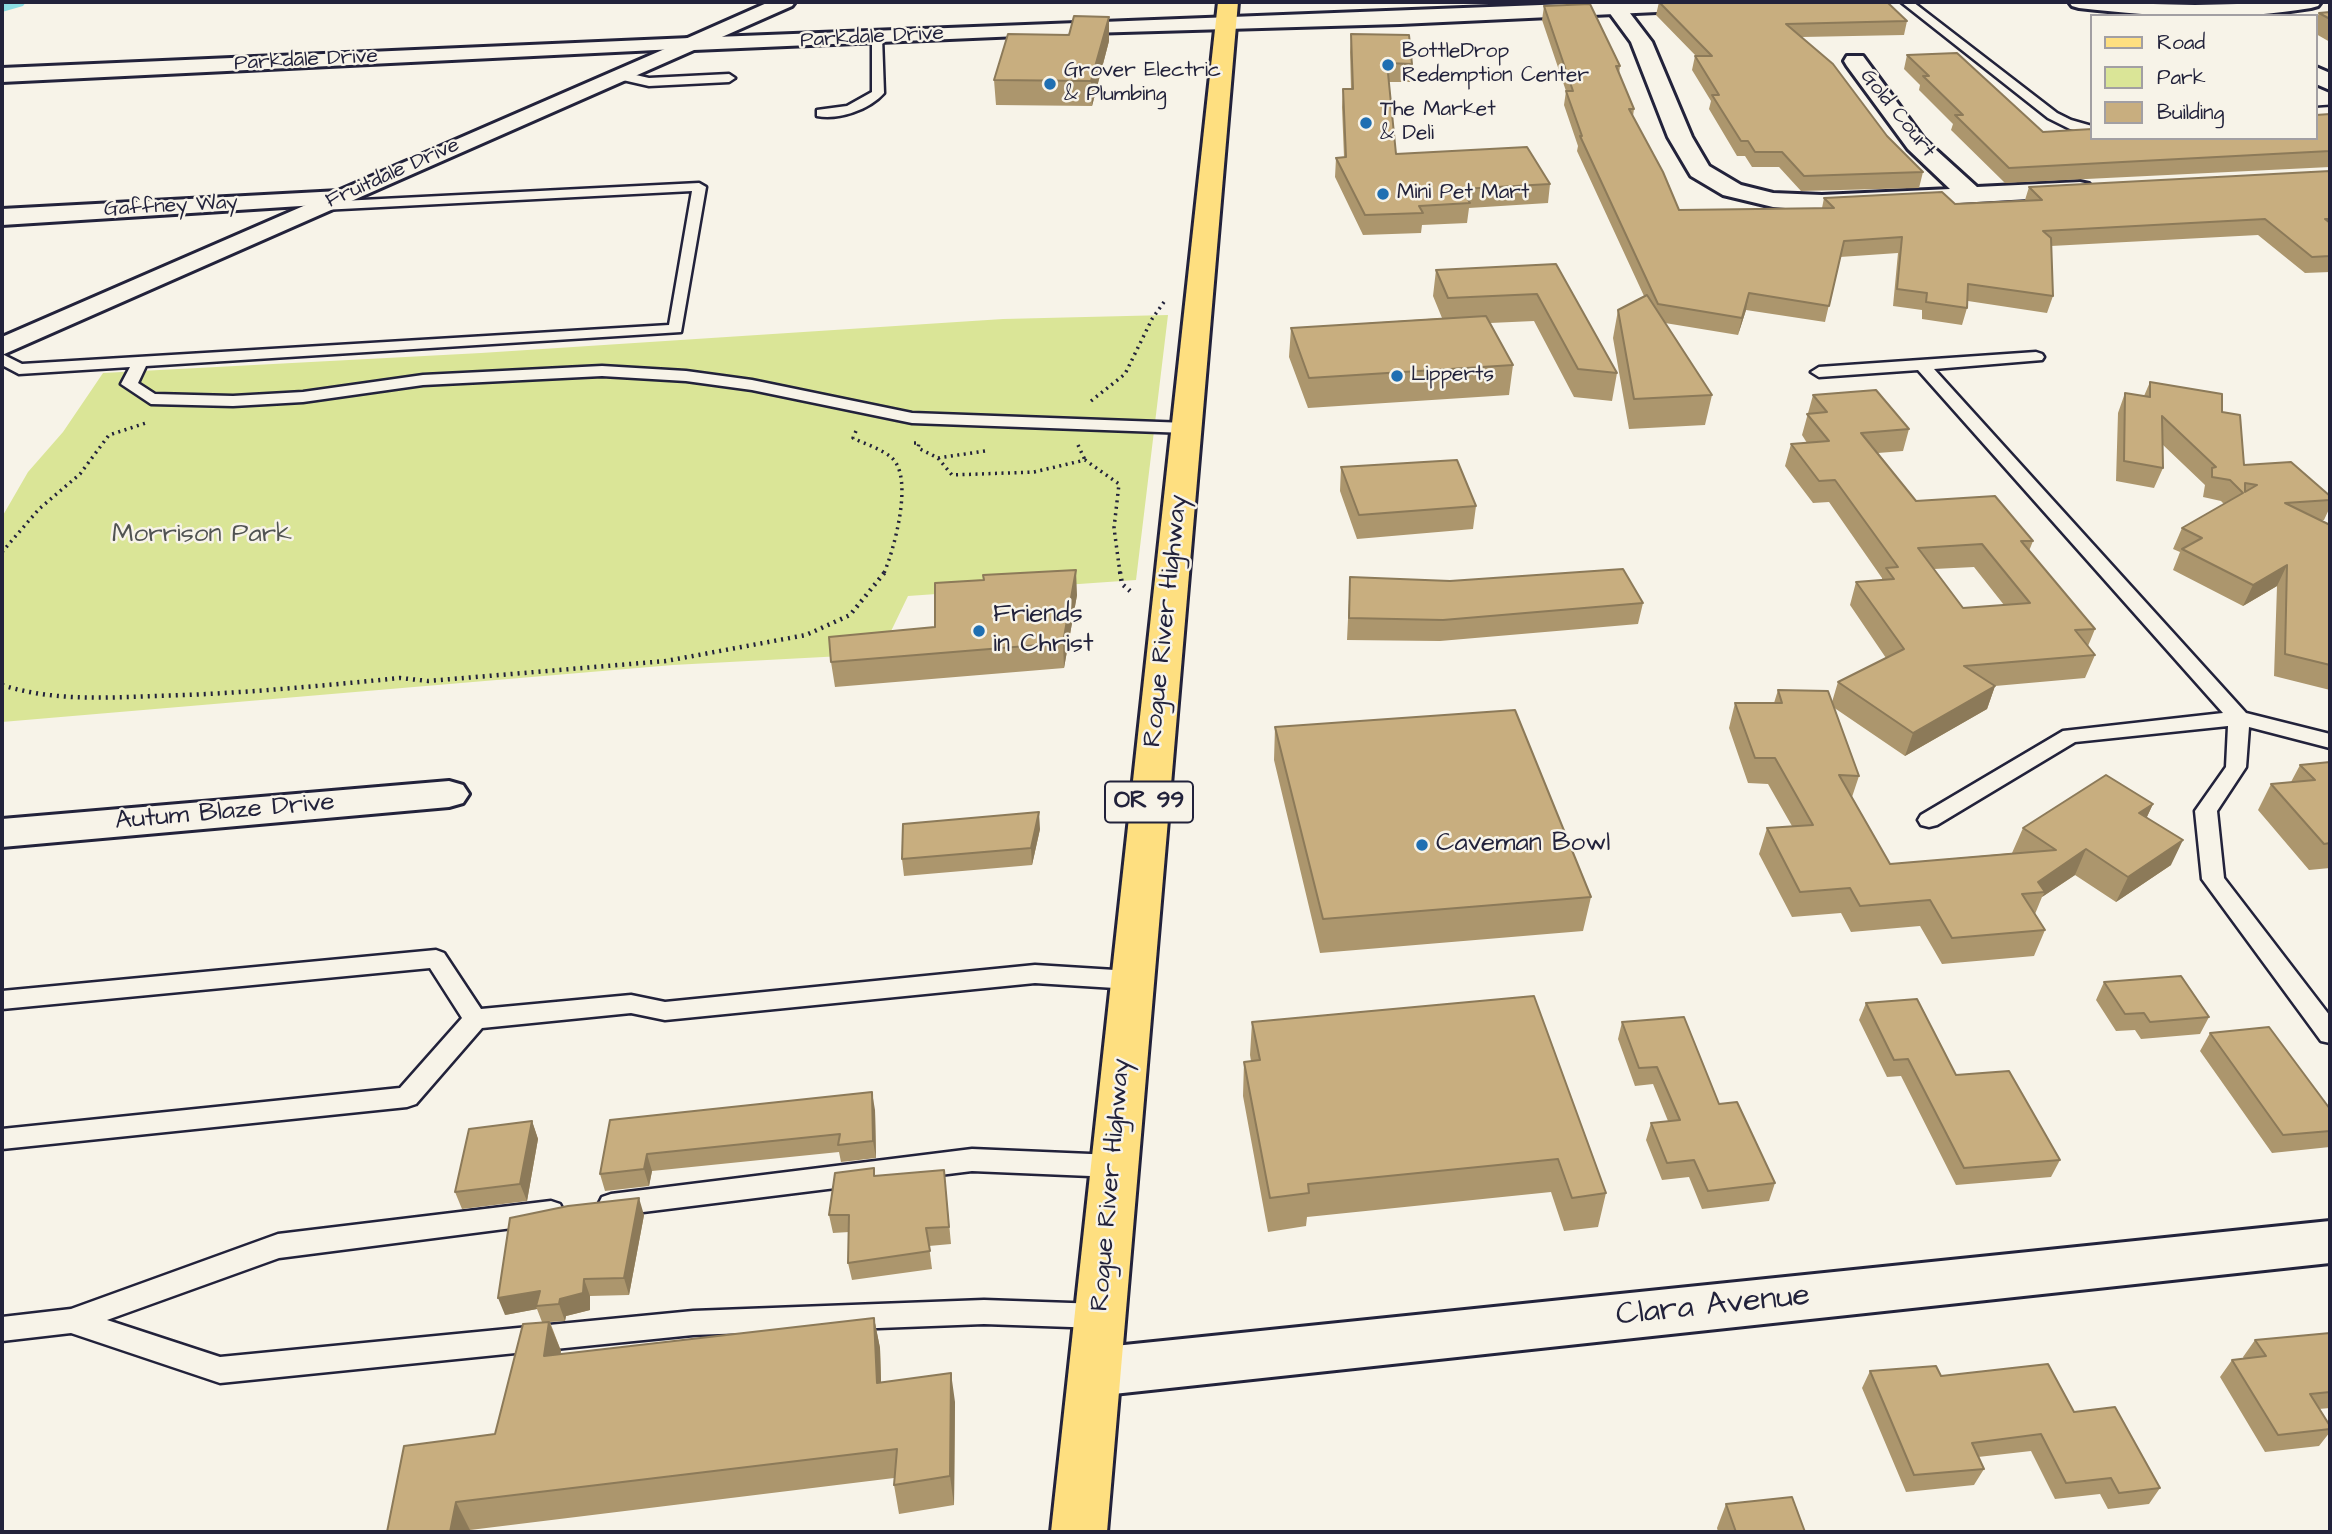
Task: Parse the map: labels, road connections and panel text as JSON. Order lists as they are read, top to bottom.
{
  "streets": {
    "main road": ["Rogue River Highway", "OR 99"],
    "street": [
      "Parkdale Drive",
      "Gold Court",
      "Fruitdale Drive",
      "Gaffney Way",
      "Autum Blaze Drive",
      "Clara Avenue"
    ]
  },
  "crossings": [
    ["Parkdale Drive", "Fruitdale Drive"],
    ["Parkdale Drive", "Rogue River Highway"],
    ["Fruitdale Drive", "Gaffney Way"],
    ["Rogue River Highway", "Clara Avenue"]
  ],
  "parks": ["Morrison Park"],
  "places": [
    "BottleDrop Redemption Center",
    "Grover Electric & Plumbing",
    "The Market & Deli",
    "Mini Pet Mart",
    "Lipperts",
    "Friends in Christ",
    "Caveman Bowl"
  ],
  "legend": ["Road", "Park", "Building"]
}
